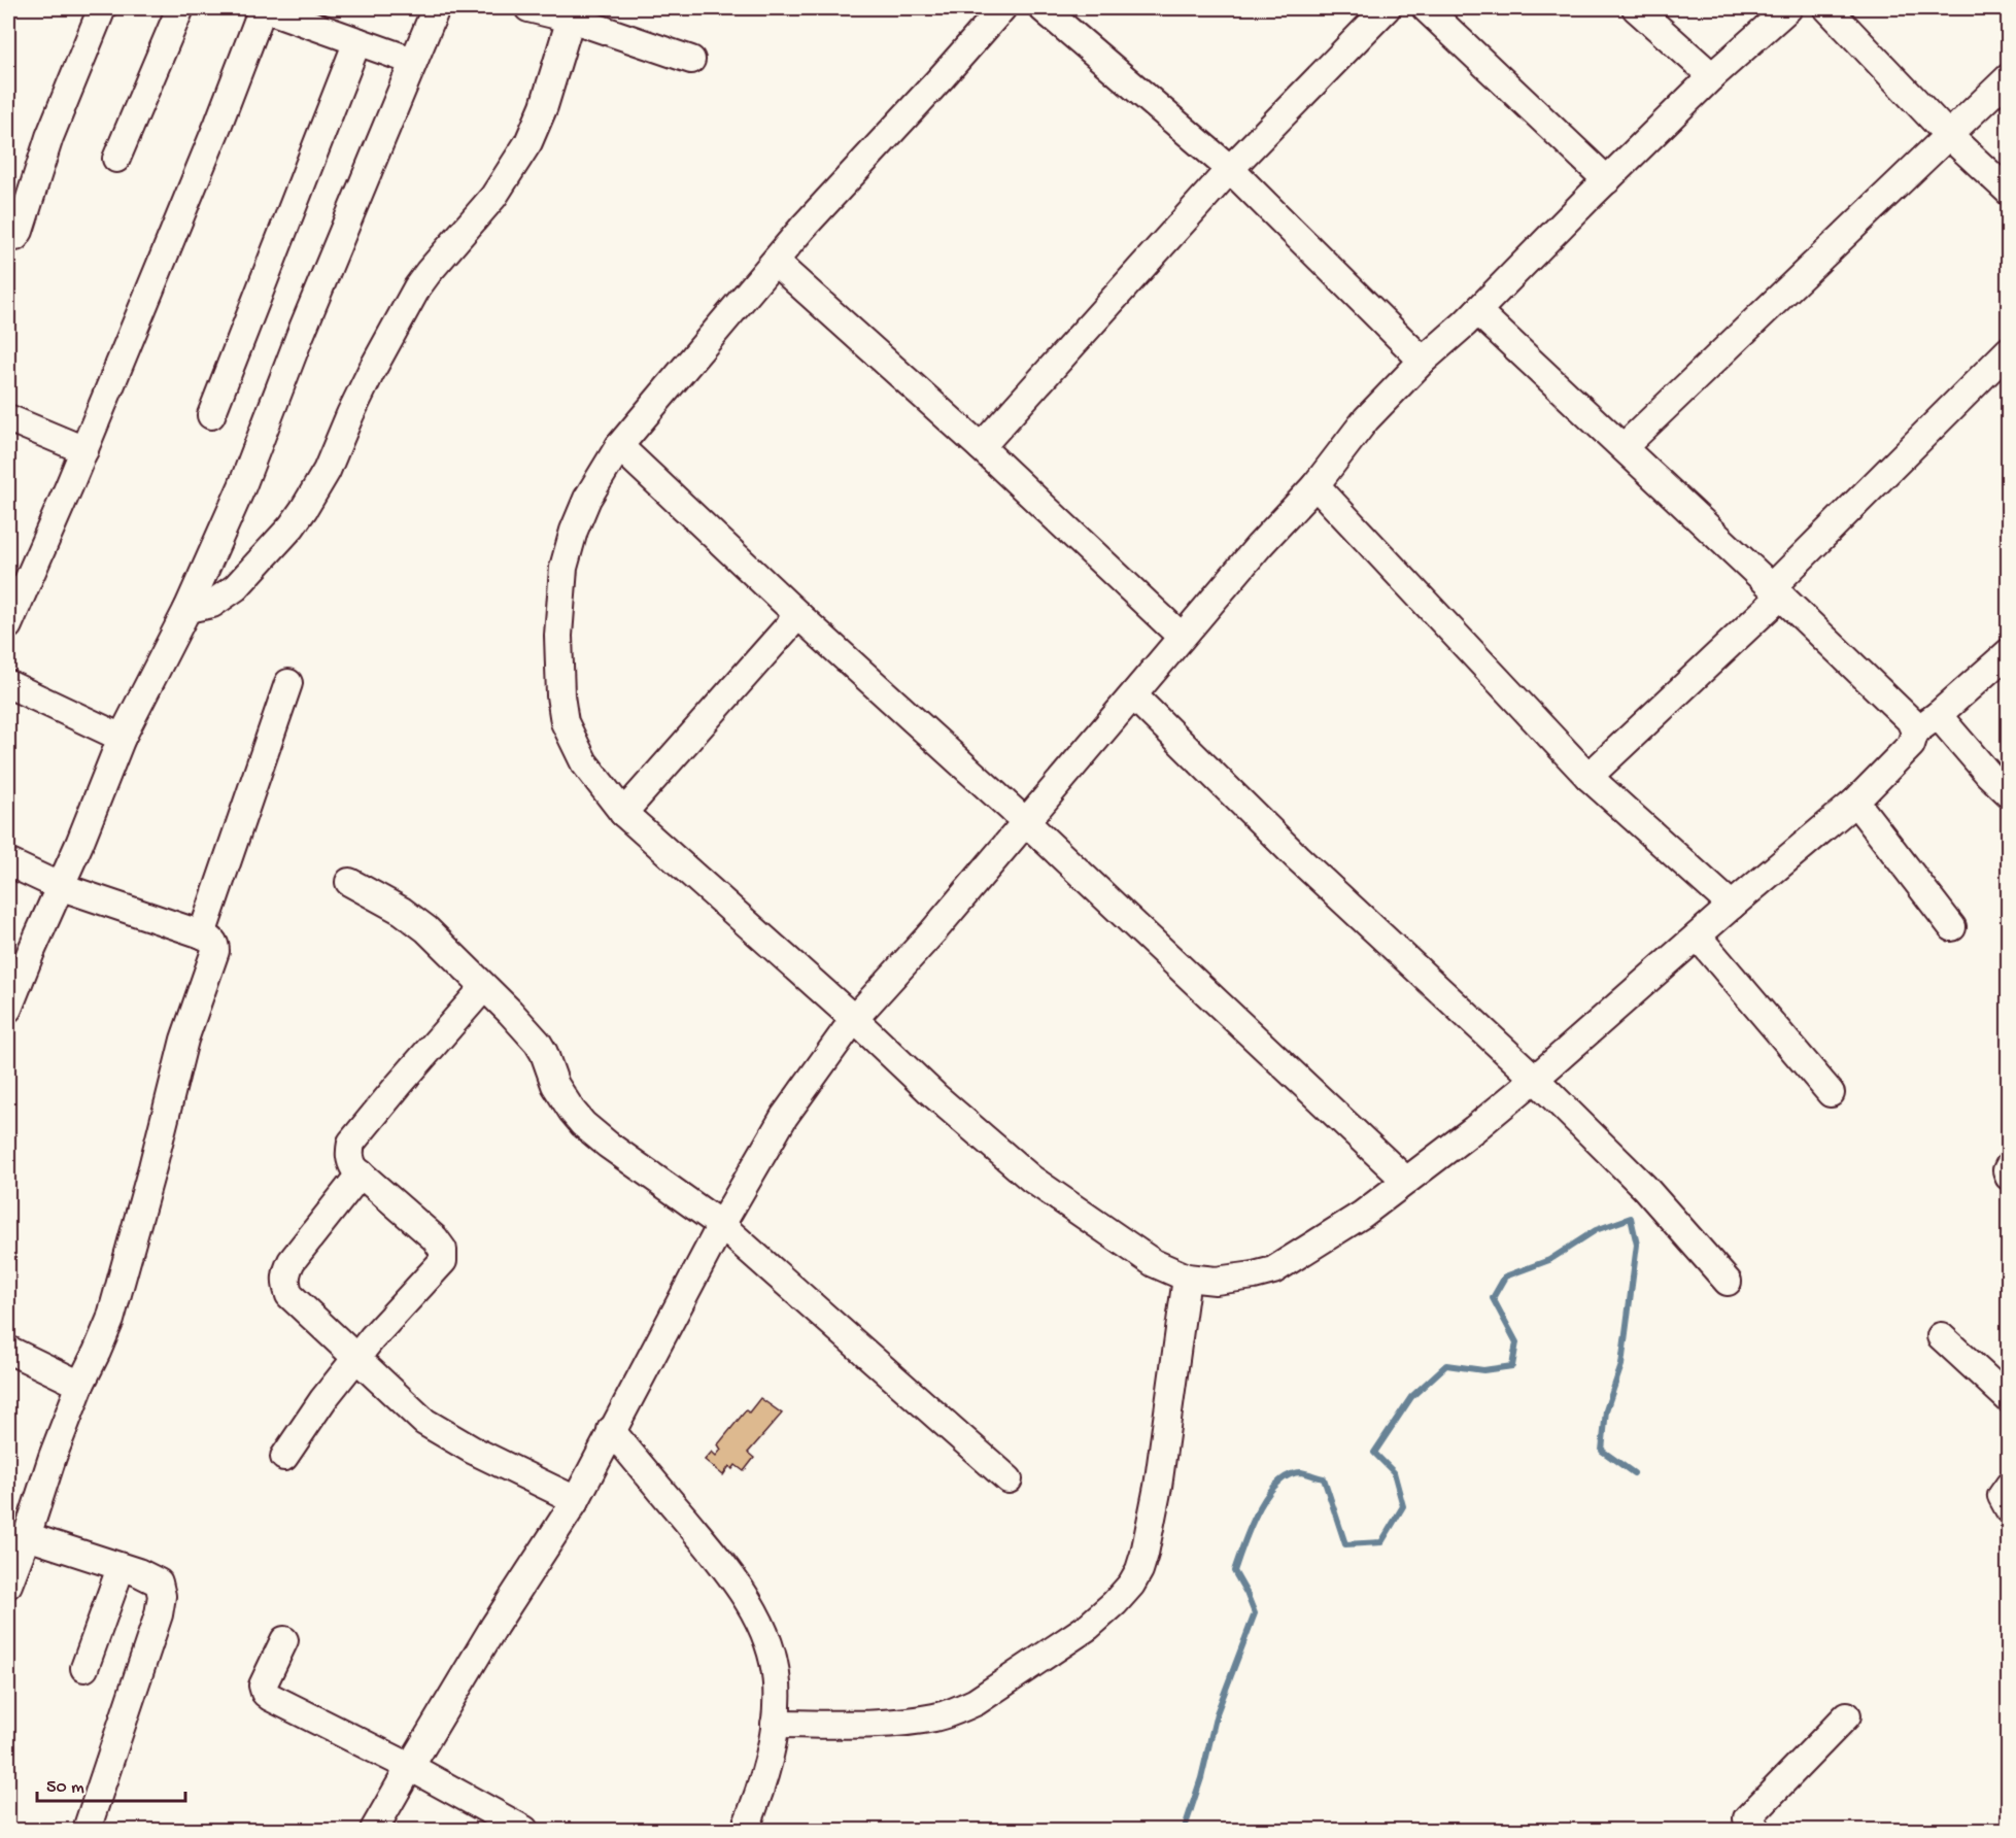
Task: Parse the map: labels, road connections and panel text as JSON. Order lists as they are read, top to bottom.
{
  "scale_bar": "50 m"
}
